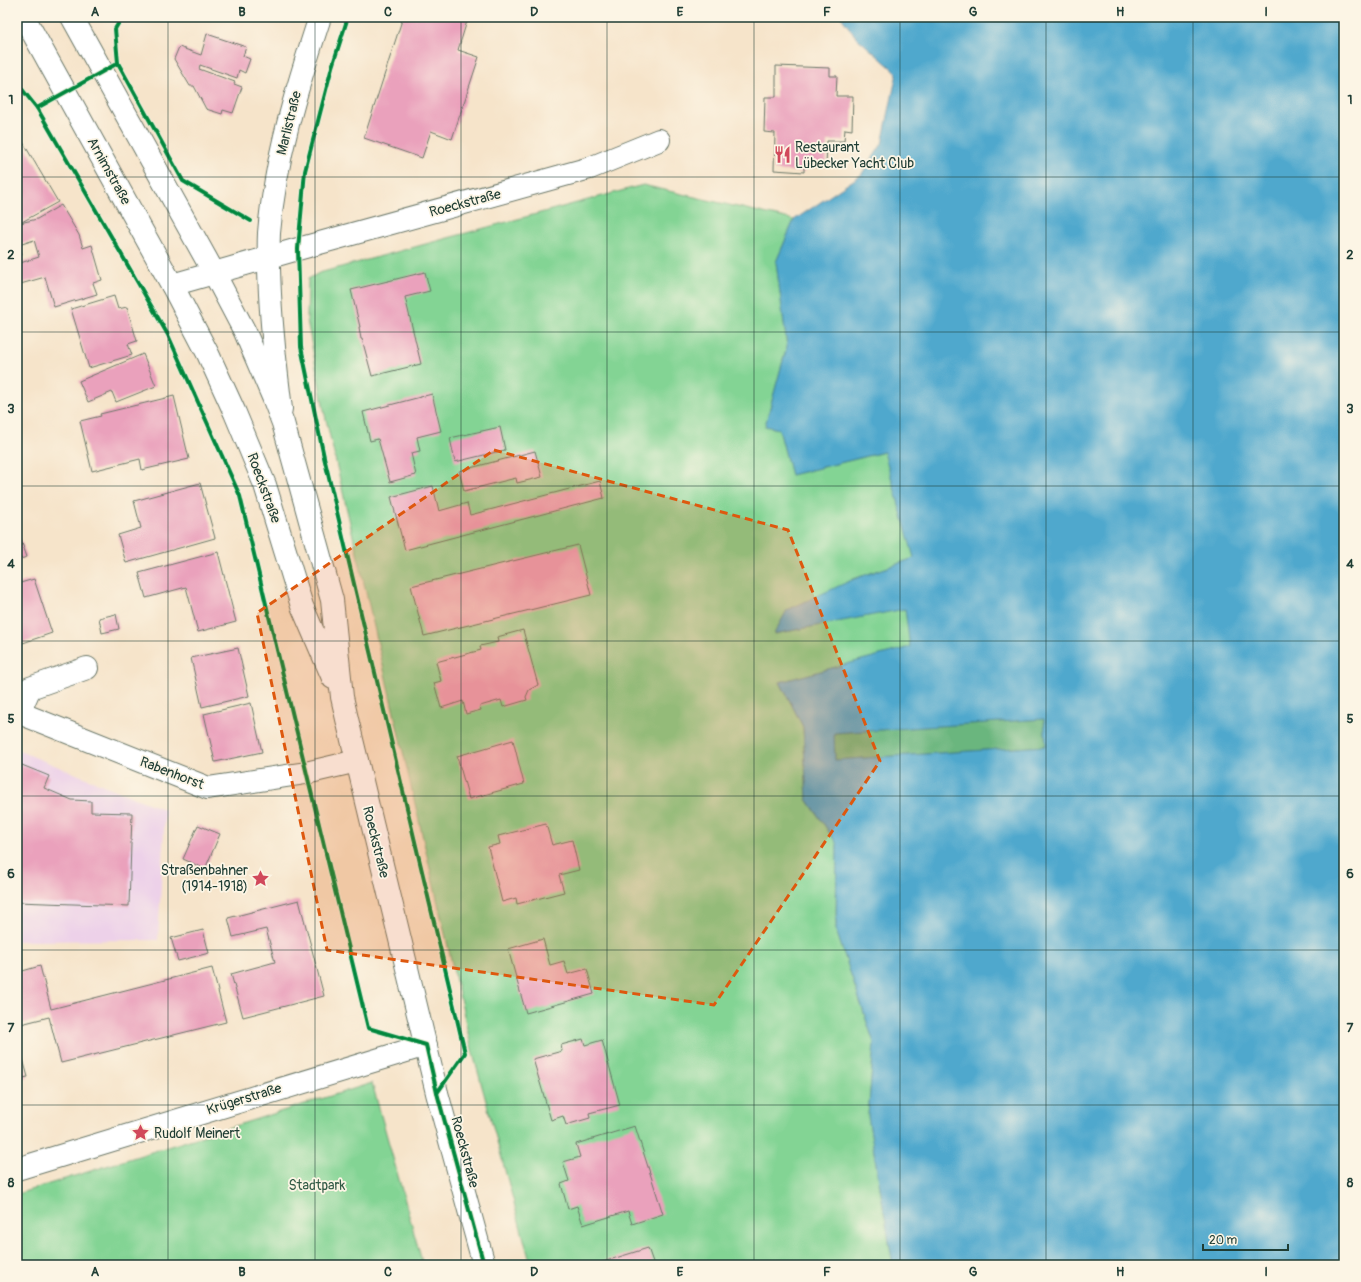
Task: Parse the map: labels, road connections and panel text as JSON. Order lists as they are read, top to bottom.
{
  "streets": {
    "main road": [
      "Marlistraße",
      "Arnimstraße",
      "Roeckstraße",
      "Rabenhorst",
      "Krügerstraße"
    ]
  },
  "crossings": [
    ["Marlistraße", "Roeckstraße"],
    ["Arnimstraße", "Roeckstraße"],
    ["Roeckstraße", "Rabenhorst"],
    ["Roeckstraße", "Krügerstraße"]
  ],
  "parks": ["Stadtpark"],
  "places": {
    "restaurant": ["Restaurant Lübecker Yacht Club"],
    "place": ["Straßenbahner (1914-1918)", "Rudolf Meinert"]
  },
  "scale_bar": "20 m",
  "grid": {
    "columns": [
      "A",
      "B",
      "C",
      "D",
      "E",
      "F",
      "G",
      "H",
      "I"
    ],
    "rows": [
      "1",
      "2",
      "3",
      "4",
      "5",
      "6",
      "7",
      "8"
    ]
  }
}
